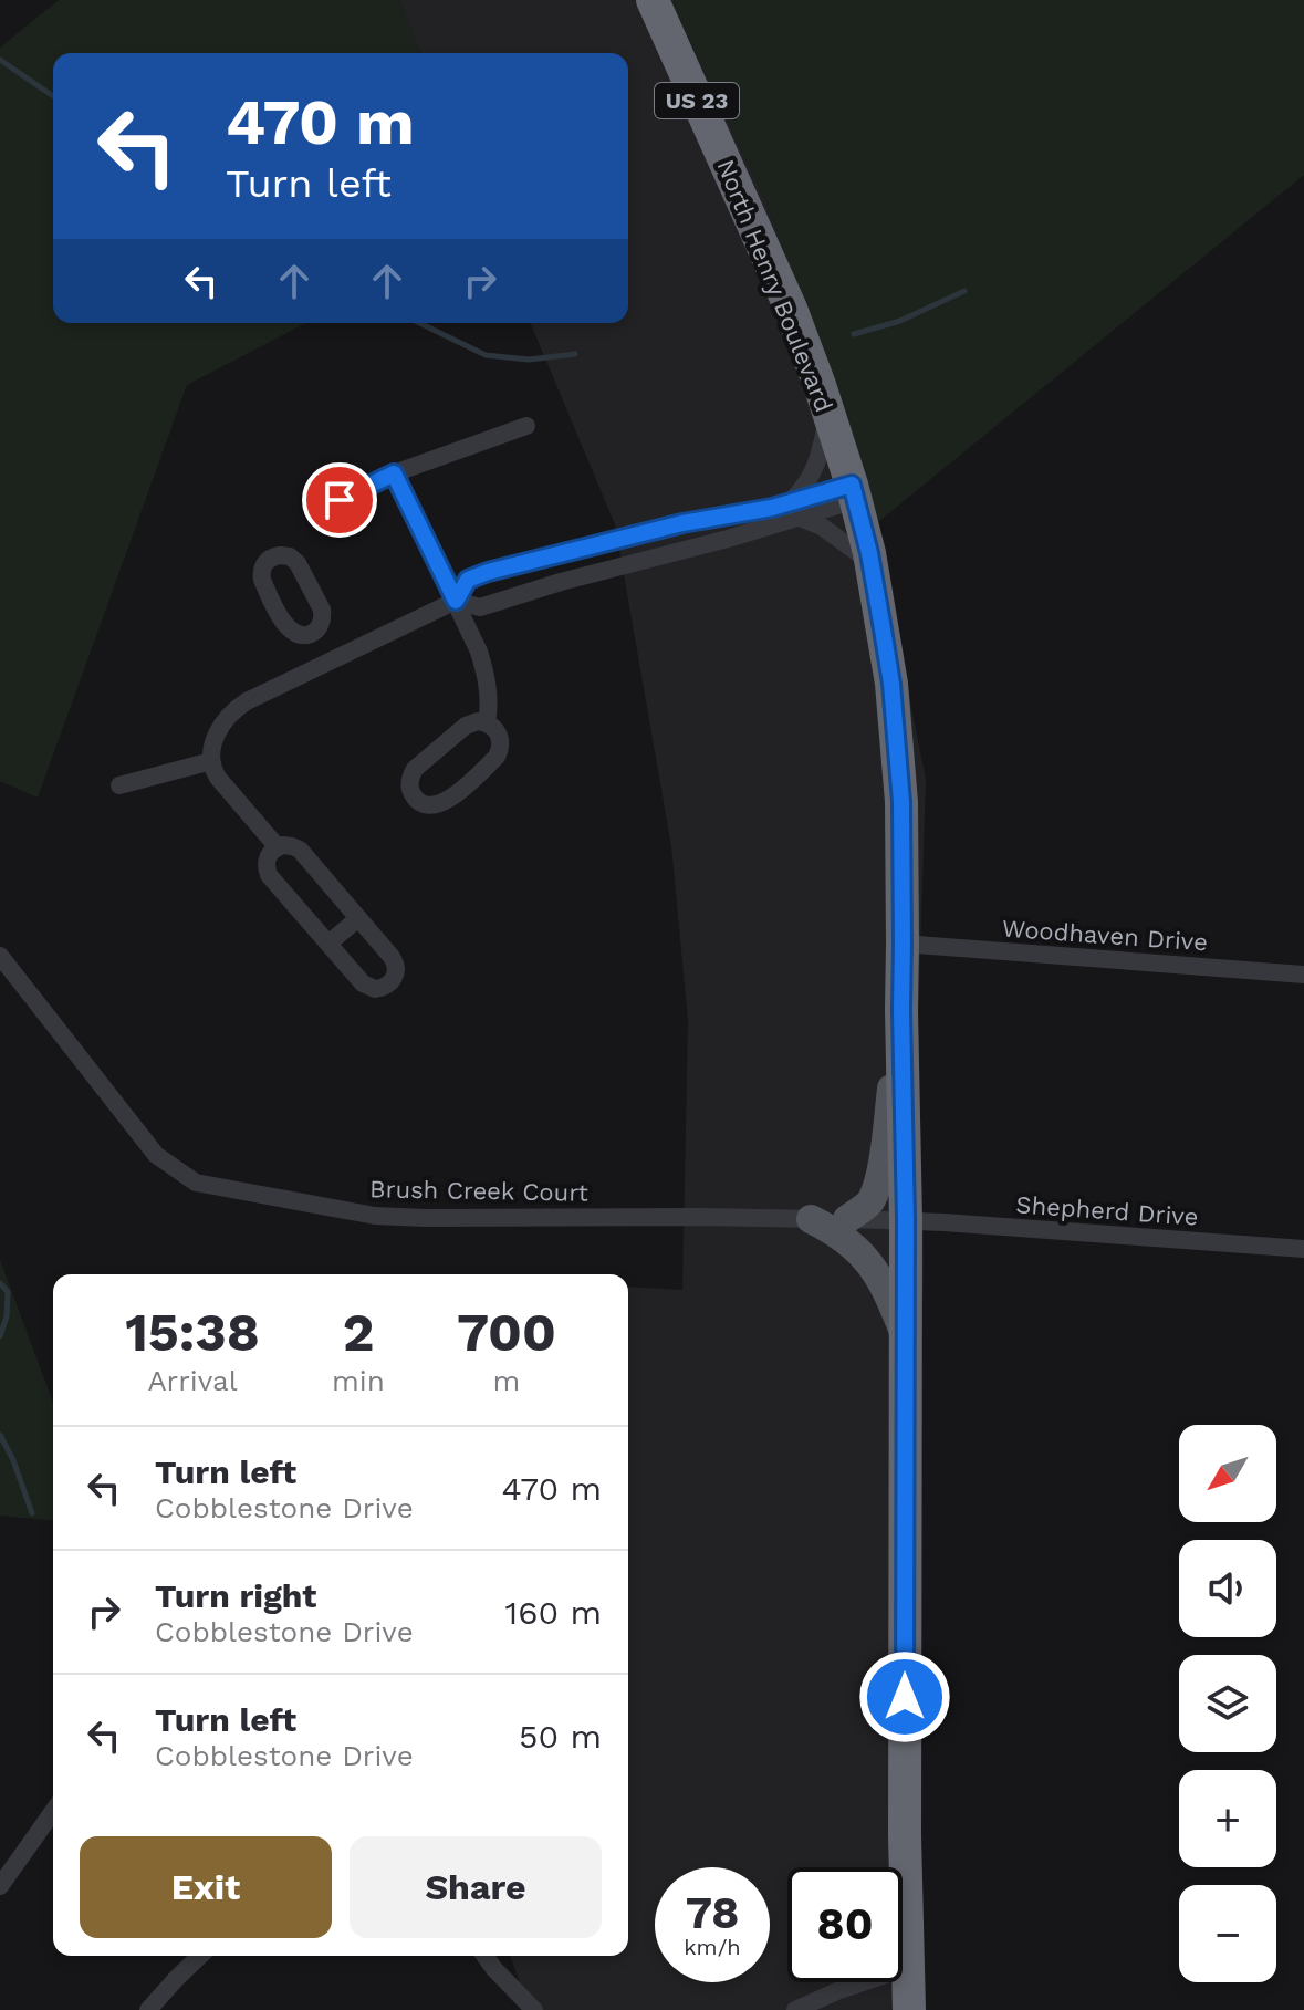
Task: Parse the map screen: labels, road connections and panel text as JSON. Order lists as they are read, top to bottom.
{
  "streets": {
    "highway": ["US 23", "North Henry Boulevard"],
    "street": ["Woodhaven Drive", "Brush Creek Court", "Shepherd Drive"]
  },
  "crossings": [
    ["North Henry Boulevard", "Woodhaven Drive"],
    ["North Henry Boulevard", "Brush Creek Court"],
    ["North Henry Boulevard", "Shepherd Drive"],
    ["Brush Creek Court", "Shepherd Drive"]
  ],
  "north": "bottom left",
  "page": {
    "turn": ["470 m", "Turn left"],
    "eta": [
      "15:38",
      "Arrival",
      "2",
      "min",
      "700",
      "m"
    ],
    "map_buttons": ["+", "−"],
    "list": [
      {
        "name": "Turn left",
        "note": "Cobblestone Drive",
        "value": "470 m"
      },
      {
        "name": "Turn right",
        "note": "Cobblestone Drive",
        "value": "160 m"
      },
      {
        "name": "Turn left",
        "note": "Cobblestone Drive",
        "value": "50 m"
      }
    ],
    "buttons": ["Exit", "Share"],
    "speed": "78 km/h",
    "limit": "80"
  }
}
